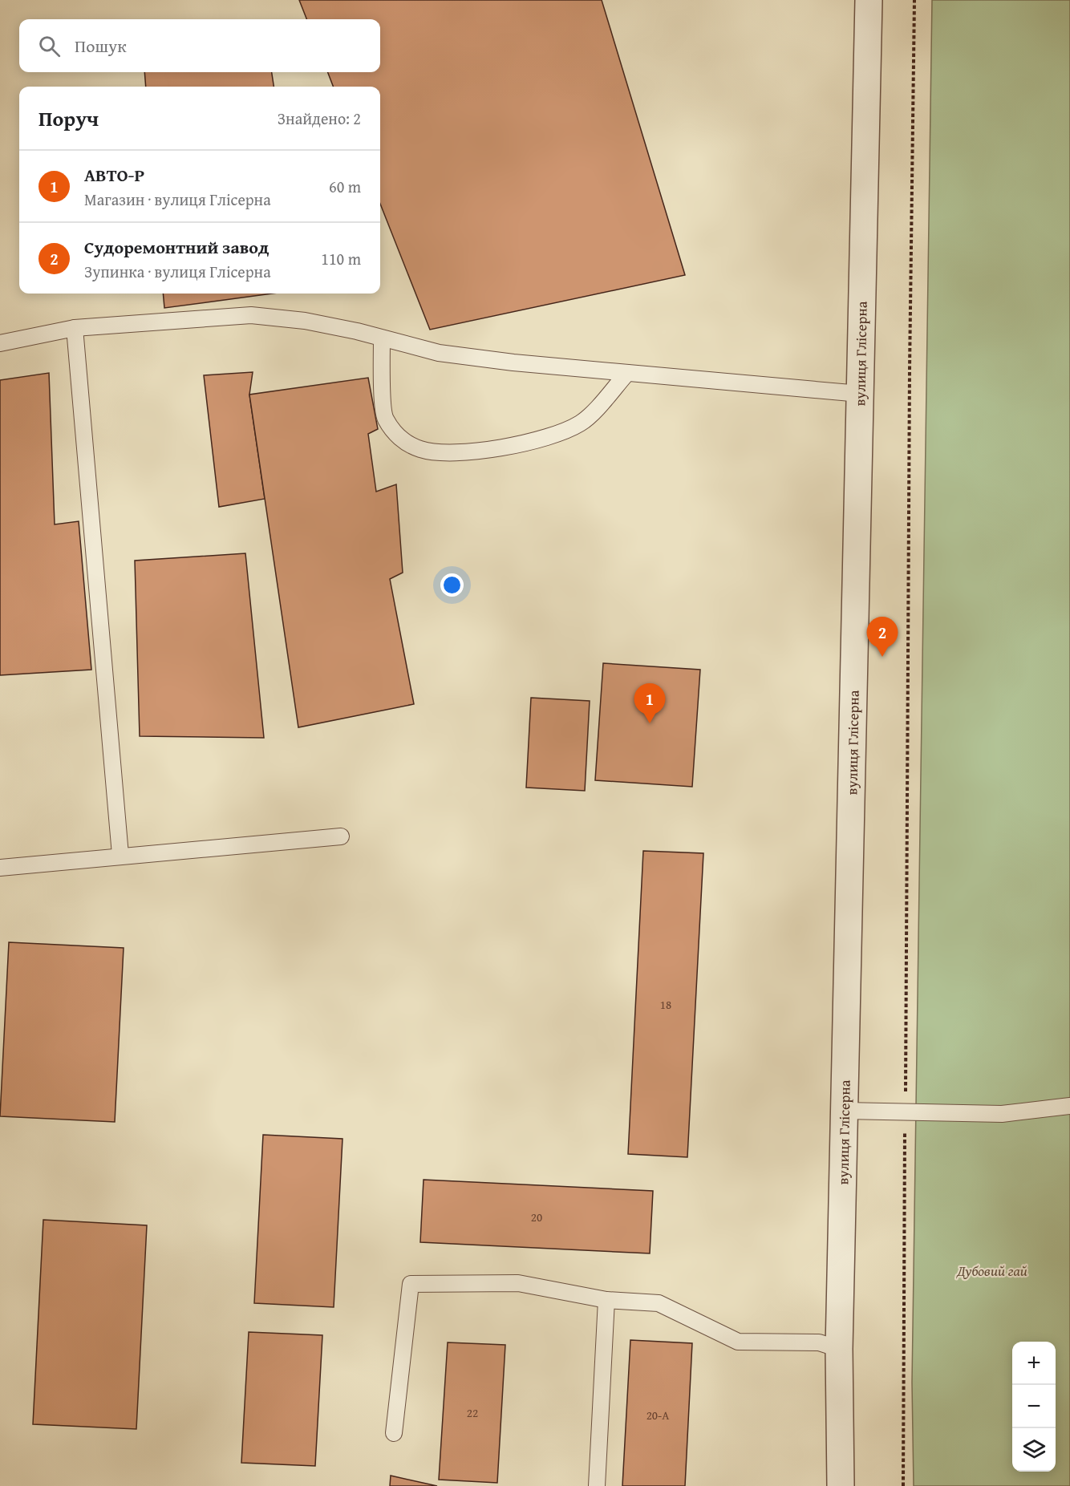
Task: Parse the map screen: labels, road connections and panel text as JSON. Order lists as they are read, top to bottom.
{
  "streets": {
    "street": ["вулиця Глісерна"]
  },
  "parks": ["Дубовий гай"],
  "house_numbers": [
    "18",
    "20",
    "22",
    "20-А"
  ],
  "page": {
    "search": "Пошук",
    "heading": ["Поруч", "Знайдено: 2"],
    "list": [
      {
        "mark": "1",
        "name": "АВТО-Р",
        "note": "Магазин · вулиця Глісерна",
        "value": "60 m"
      },
      {
        "mark": "2",
        "name": "Судоремонтний завод",
        "note": "Зупинка · вулиця Глісерна",
        "value": "110 m"
      }
    ],
    "pins": ["2", "1"],
    "map_buttons": ["+", "−"]
  }
}
